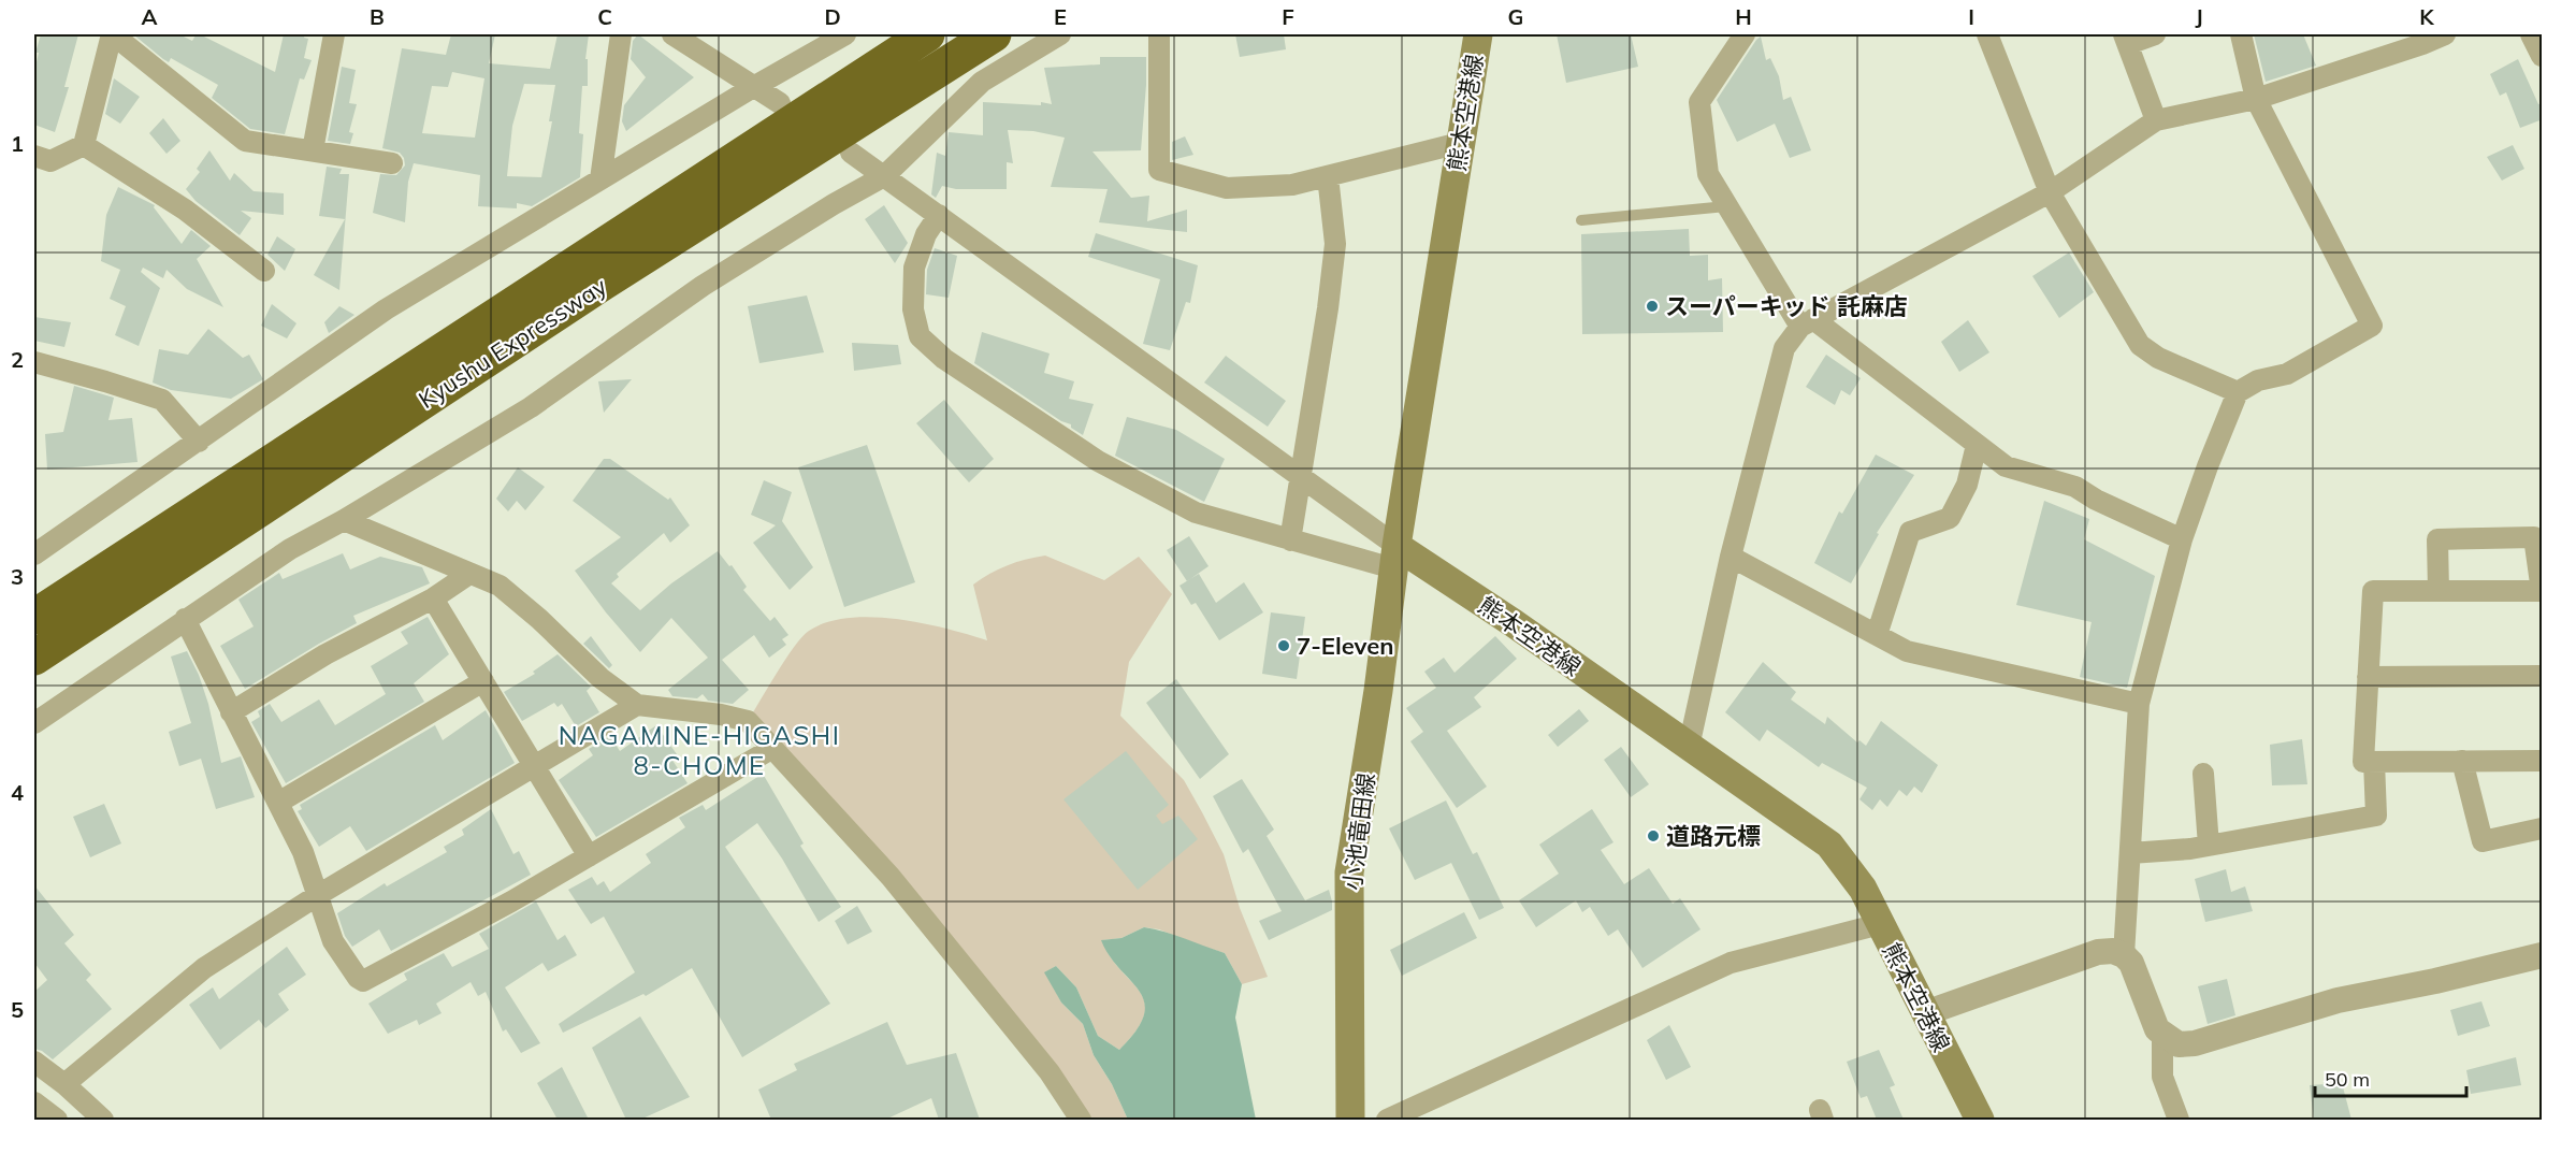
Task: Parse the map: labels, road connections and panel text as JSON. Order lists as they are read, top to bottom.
{
  "streets": {
    "highway": ["Kyushu Expressway"],
    "main road": ["熊本空港線", "小池竜田線"]
  },
  "crossings": [
    ["熊本空港線", "小池竜田線"]
  ],
  "districts": ["NAGAMINE-HIGASHI 8-CHOME"],
  "places": ["スーパーキッド 託麻店", "7-Eleven", "道路元標"],
  "scale_bar": "50 m",
  "grid": {
    "columns": [
      "A",
      "B",
      "C",
      "D",
      "E",
      "F",
      "G",
      "H",
      "I",
      "J",
      "K"
    ],
    "rows": [
      "1",
      "2",
      "3",
      "4",
      "5"
    ]
  }
}
